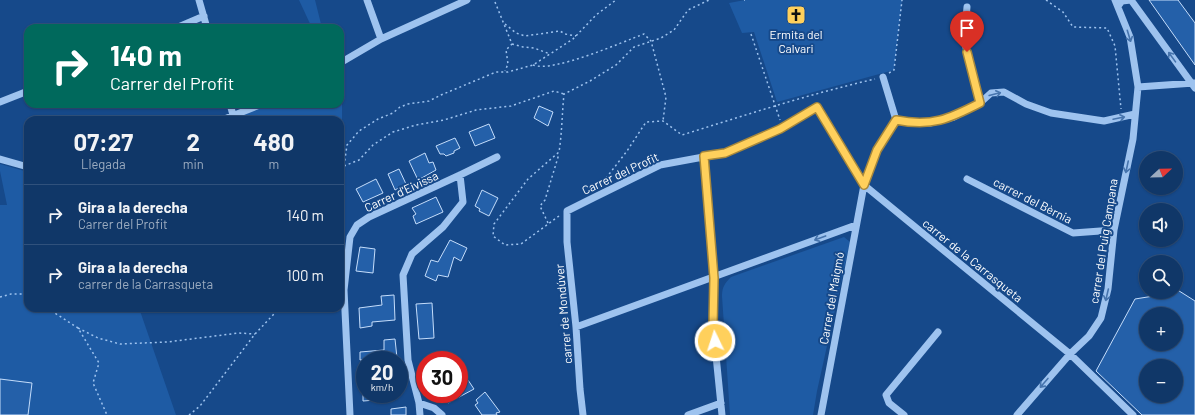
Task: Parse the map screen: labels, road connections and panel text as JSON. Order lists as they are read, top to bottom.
{
  "streets": {
    "street": [
      "Carrer del Profit",
      "Carrer d'Eivissa",
      "carrer del Bèrnia",
      "carrer del Puig Campana",
      "carrer de la Carrasqueta",
      "Carrer del Maigmó",
      "carrer de Mondúver"
    ]
  },
  "crossings": [
    ["Carrer del Profit", "carrer de la Carrasqueta"],
    ["Carrer del Profit", "carrer de Mondúver"],
    ["carrer del Bèrnia", "carrer del Puig Campana"],
    ["carrer del Puig Campana", "carrer de la Carrasqueta"],
    ["carrer de la Carrasqueta", "Carrer del Maigmó"]
  ],
  "one_way": ["carrer del Puig Campana"],
  "places": {
    "church": ["Ermita del Calvari"]
  },
  "north": "right",
  "page": {
    "turn": ["140 m", "Carrer del Profit"],
    "eta": [
      "07:27",
      "Llegada",
      "2",
      "min",
      "480",
      "m"
    ],
    "map_buttons": ["+", "−"],
    "list": [
      {
        "name": "Gira a la derecha",
        "note": "Carrer del Profit",
        "value": "140 m"
      },
      {
        "name": "Gira a la derecha",
        "note": "carrer de la Carrasqueta",
        "value": "100 m"
      }
    ],
    "speed": "20 km/h",
    "limit": "30"
  }
}
